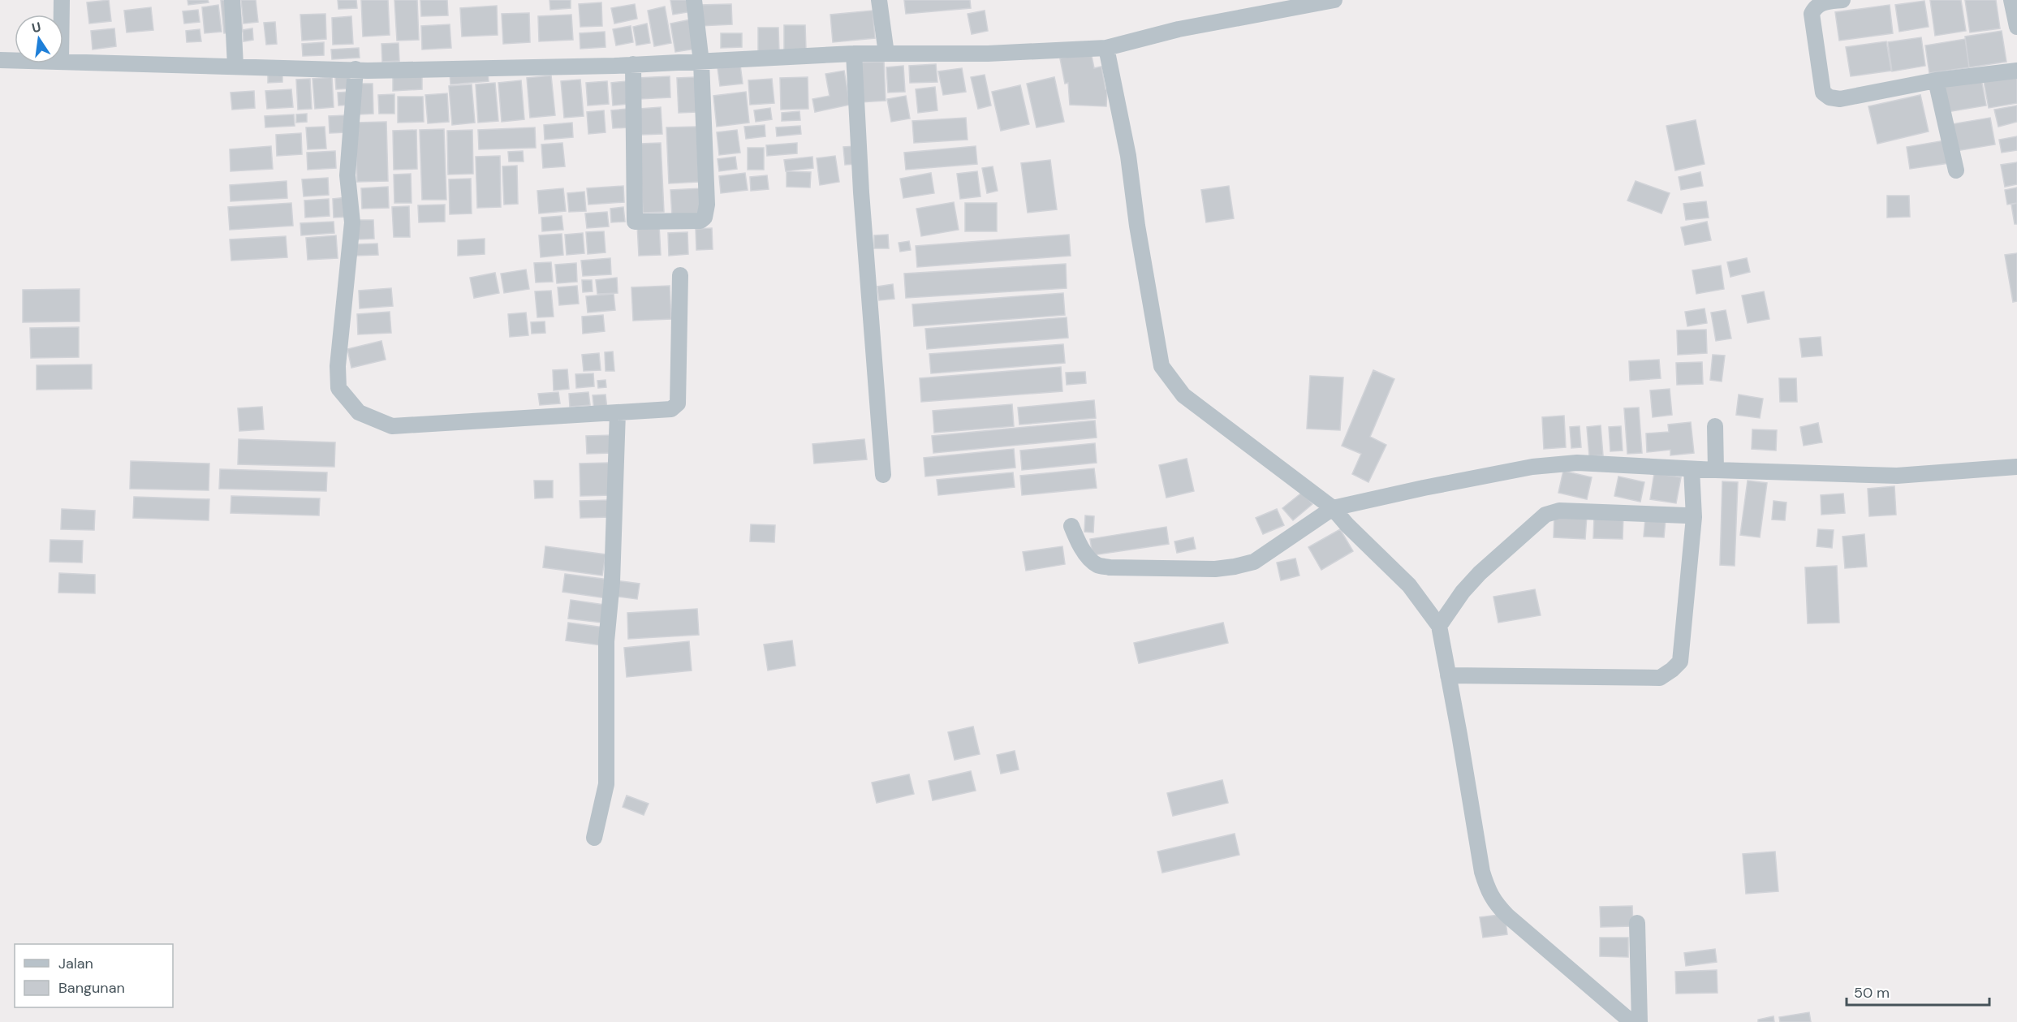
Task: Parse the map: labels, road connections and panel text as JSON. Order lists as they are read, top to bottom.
{
  "legend": ["Jalan", "Bangunan"],
  "scale_bar": "50 m",
  "north": "top"
}
